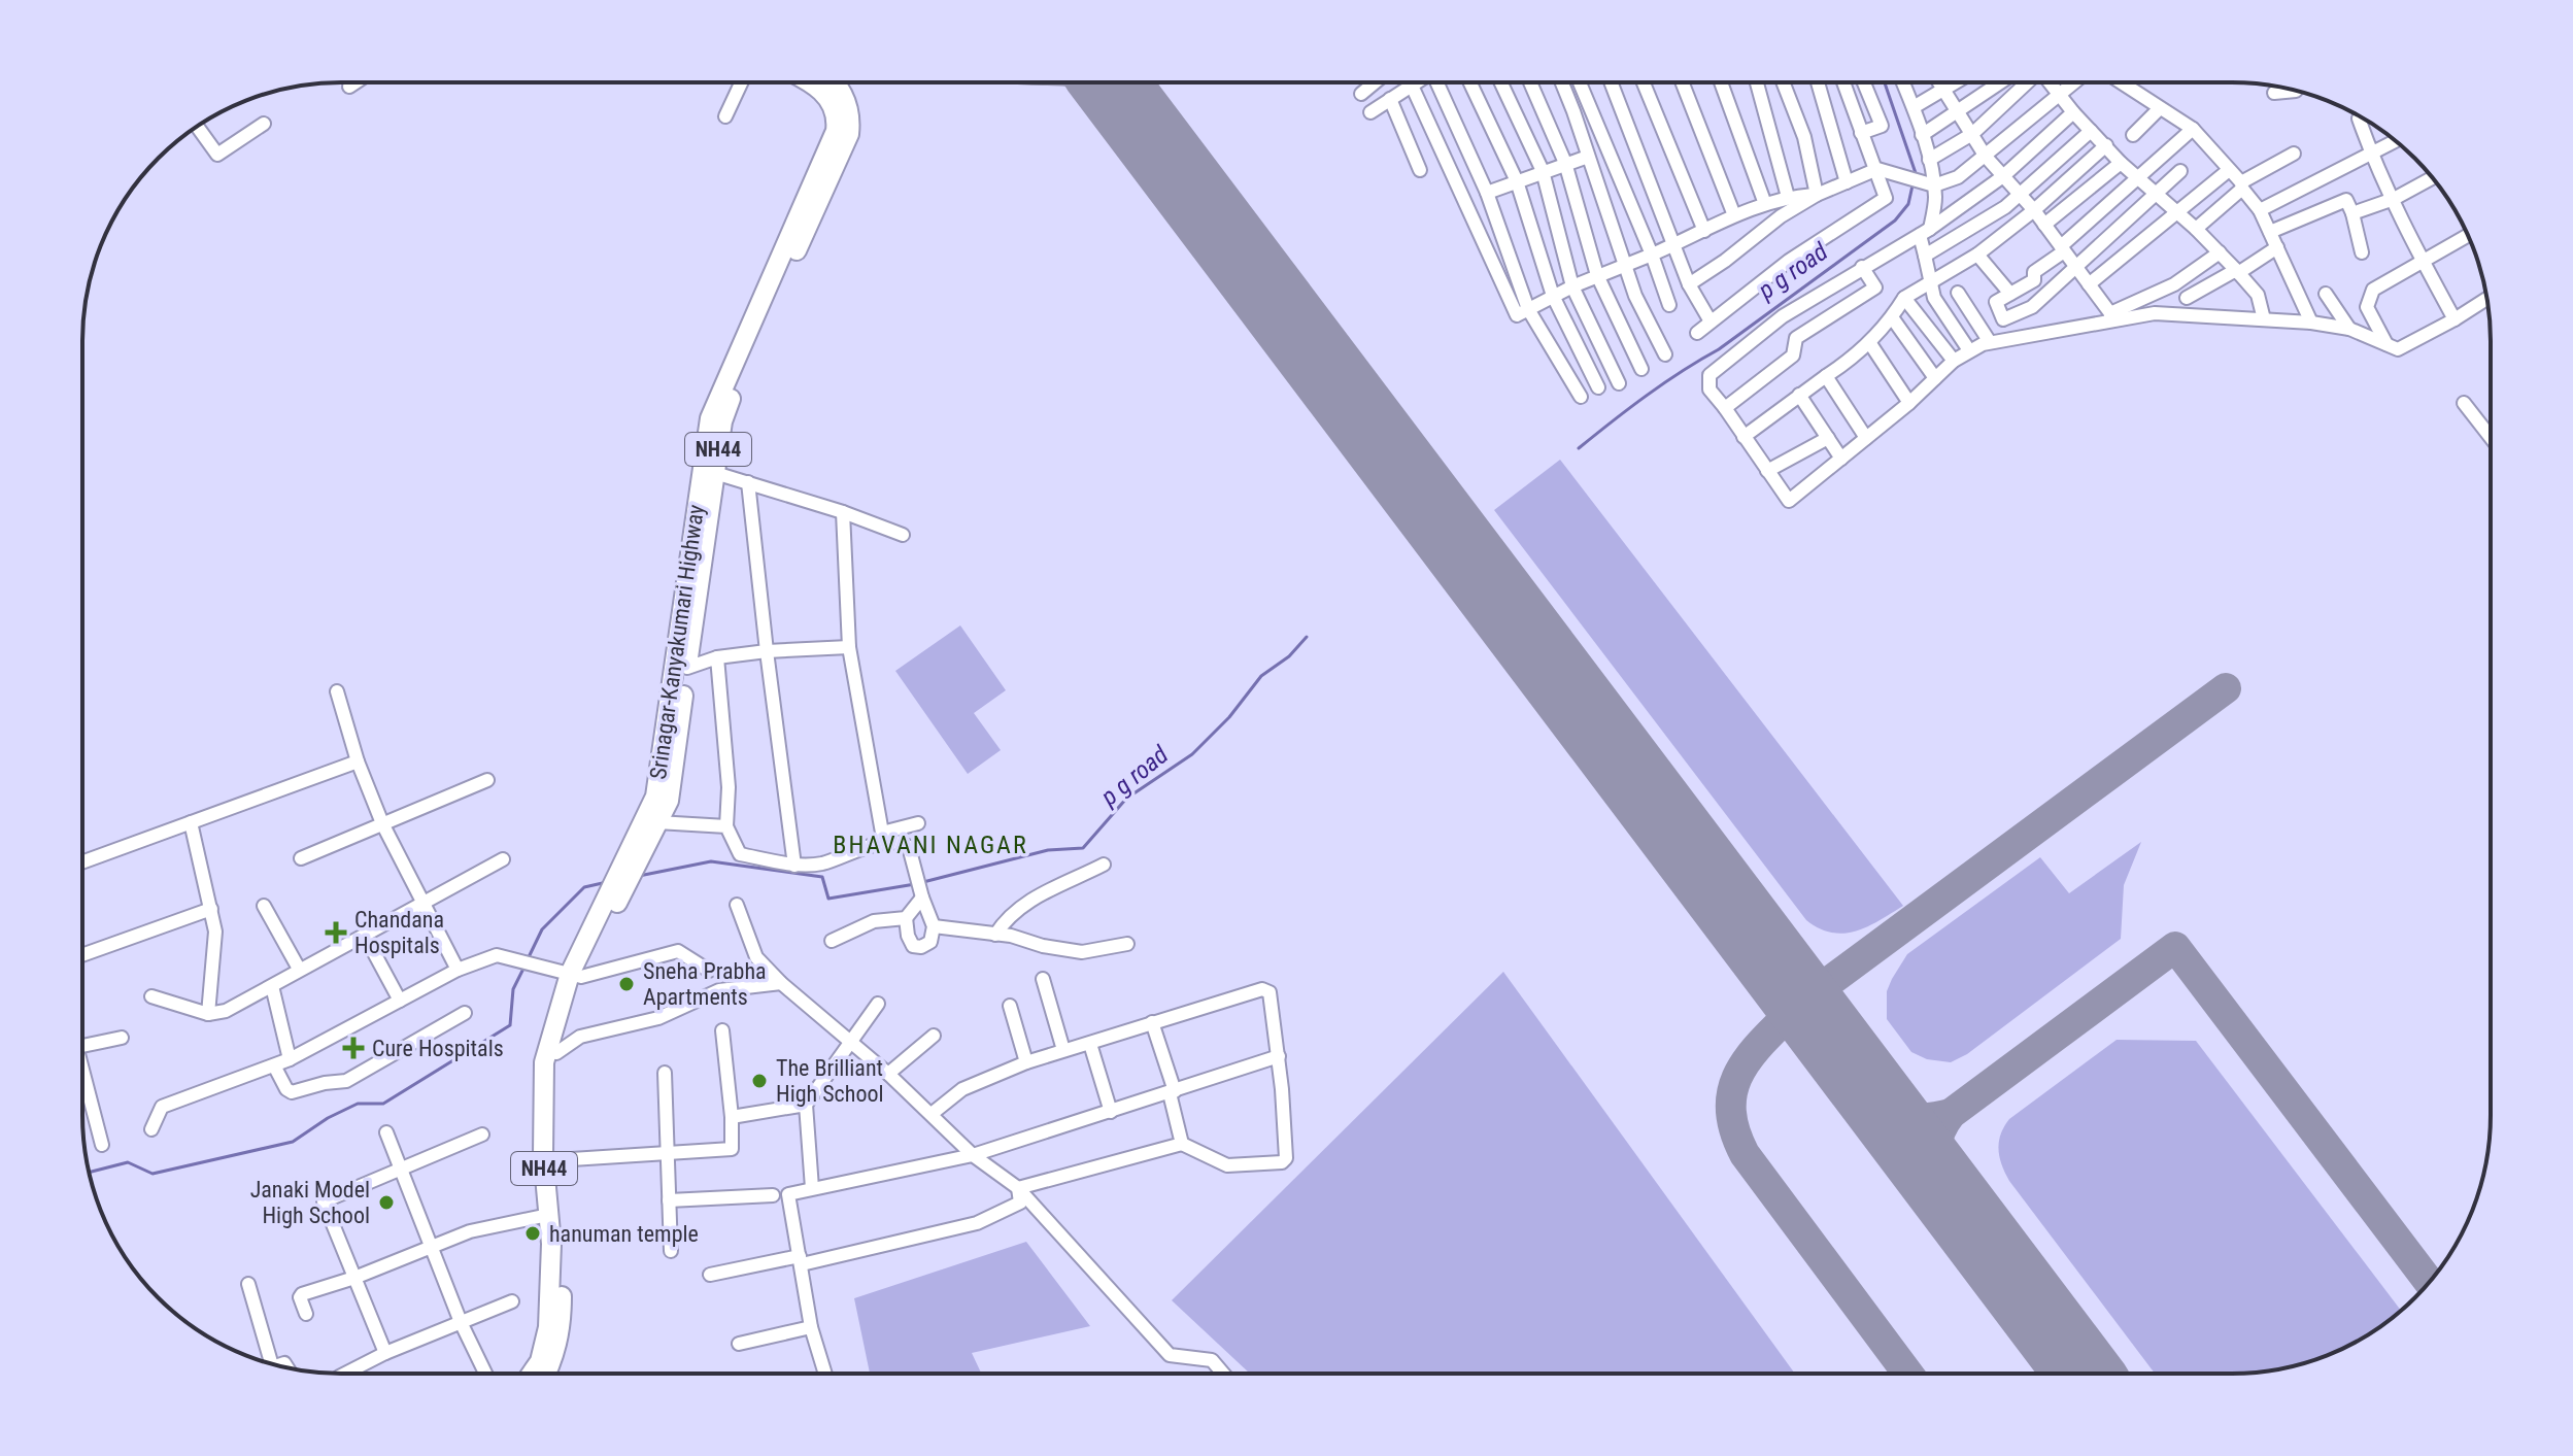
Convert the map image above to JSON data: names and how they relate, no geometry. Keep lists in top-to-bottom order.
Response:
{
  "streets": {
    "highway": ["NH44", "Srinagar-Kanyakumari Highway"]
  },
  "districts": ["BHAVANI NAGAR"],
  "water": ["p g road"],
  "places": {
    "health": ["Chandana Hospitals", "Cure Hospitals"],
    "other": [
      "Sneha Prabha Apartments",
      "The Brilliant High School",
      "Janaki Model High School",
      "hanuman temple"
    ]
  }
}
